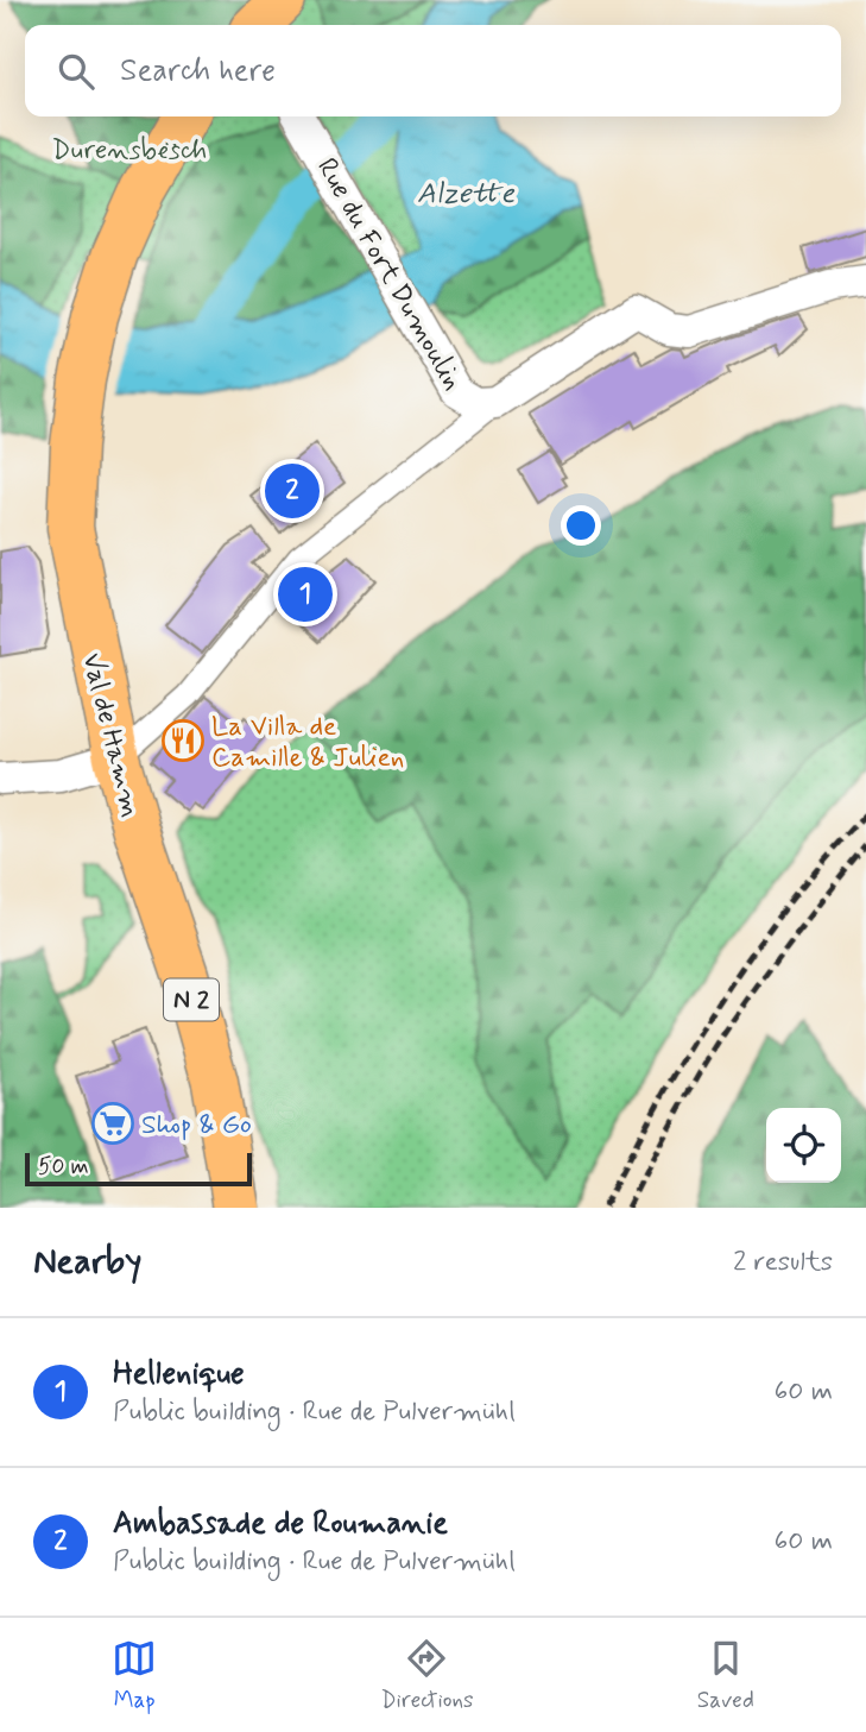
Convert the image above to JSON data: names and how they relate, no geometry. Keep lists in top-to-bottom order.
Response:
{
  "streets": {
    "main road": ["Val de Hamm", "N 2"],
    "street": ["Rue du Fort Dumoulin"]
  },
  "water": ["Alzette"],
  "parks": ["Durensbësch"],
  "places": {
    "restaurant": ["La Villa de Camille & Julien"],
    "supermarket": ["Shop & Go"]
  },
  "scale_bar": "50 m",
  "page": {
    "search": "Search here",
    "pins": ["2", "1"],
    "scale": "50 m",
    "heading": ["Nearby", "2 results"],
    "list": [
      {
        "mark": "1",
        "name": "Hellenique",
        "note": "Public building · Rue de Pulvermühl",
        "value": "60 m"
      },
      {
        "mark": "2",
        "name": "Ambassade de Roumanie",
        "note": "Public building · Rue de Pulvermühl",
        "value": "60 m"
      }
    ],
    "nav": ["Map", "Directions", "Saved"]
  }
}
